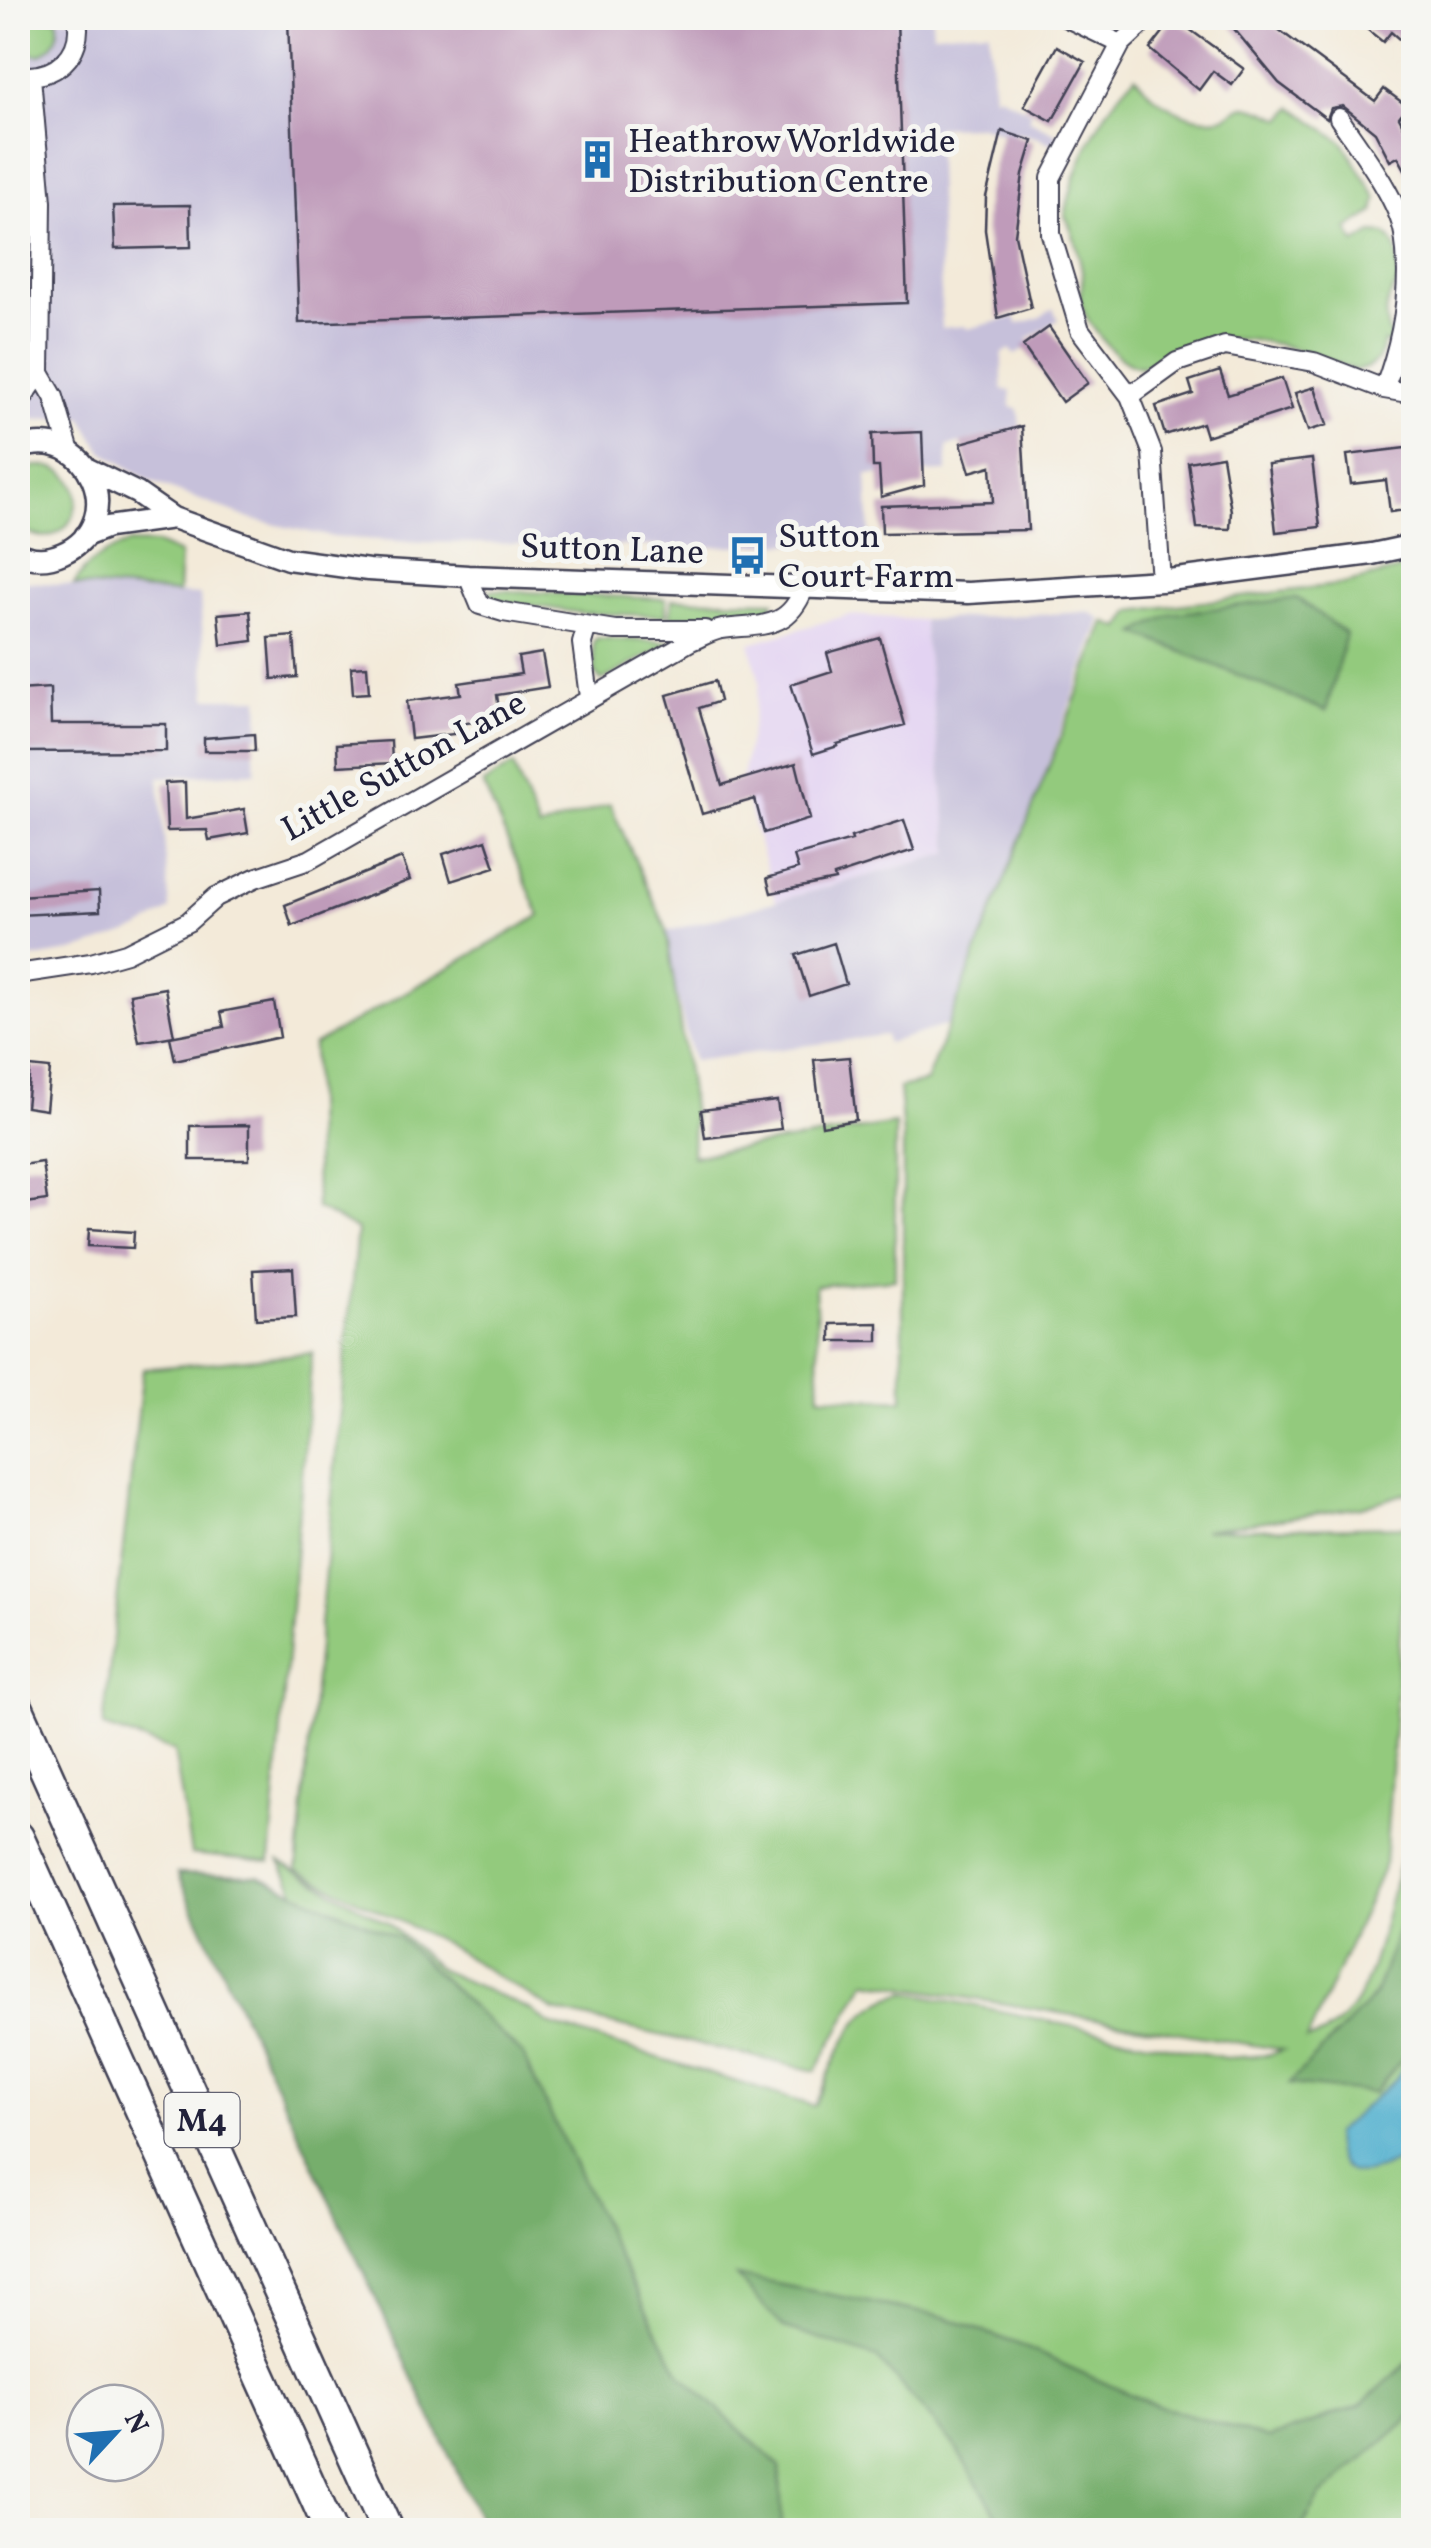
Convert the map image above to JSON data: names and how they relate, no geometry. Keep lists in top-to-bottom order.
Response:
{
  "streets": {
    "highway": ["M4"],
    "street": ["Sutton Lane", "Little Sutton Lane"]
  },
  "crossings": [
    ["Sutton Lane", "Little Sutton Lane"]
  ],
  "places": {
    "building": ["Heathrow Worldwide Distribution Centre"],
    "bus stop": ["Sutton Court Farm"]
  },
  "north": "top right"
}
